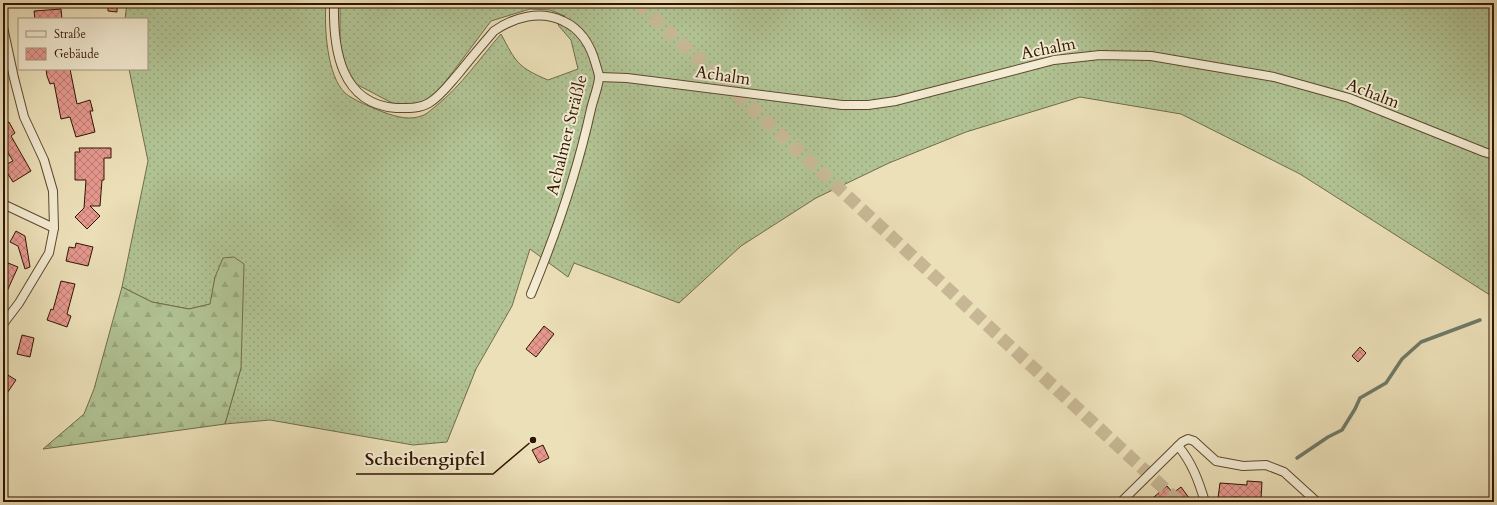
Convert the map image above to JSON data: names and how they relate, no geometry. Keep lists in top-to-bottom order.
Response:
{
  "streets": {
    "street": ["Achalm", "Achalmer Sträßle"]
  },
  "crossings": [
    ["Achalm", "Achalmer Sträßle"]
  ],
  "places": ["Scheibengipfel"],
  "legend": ["Straße", "Gebäude"]
}
